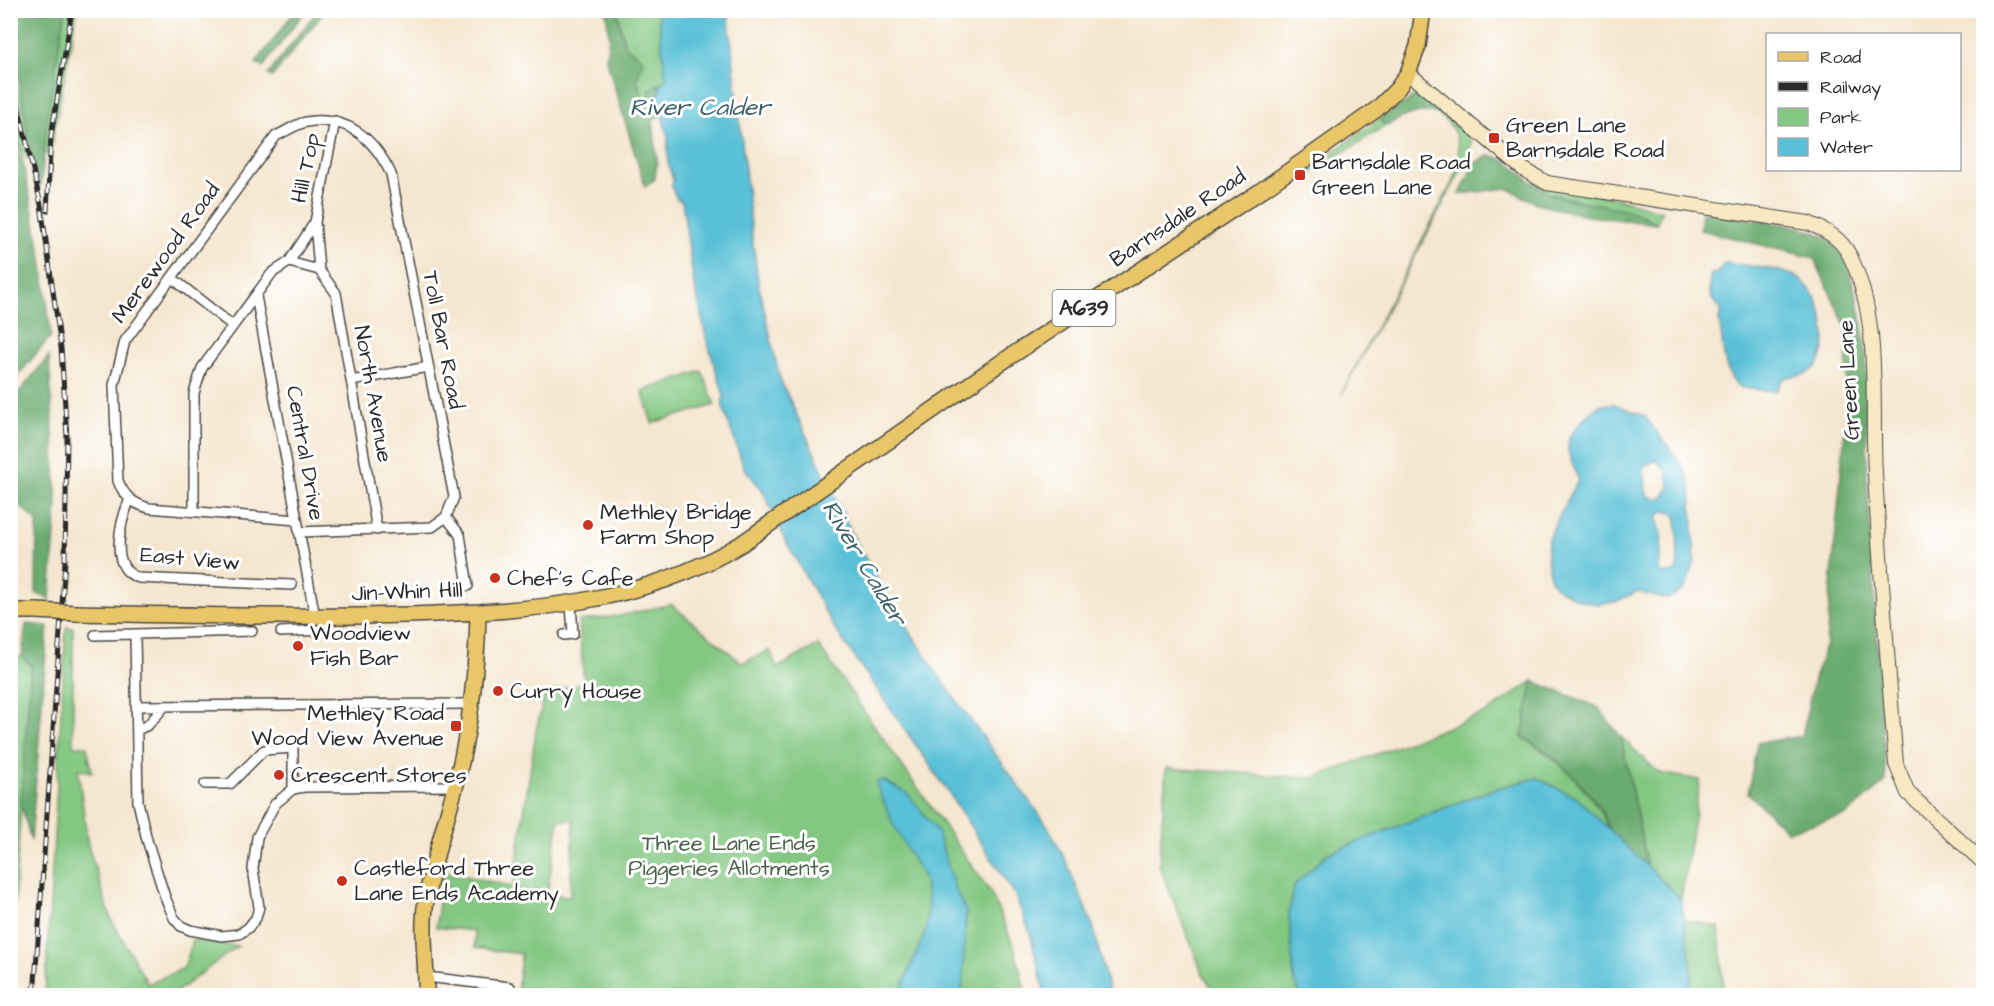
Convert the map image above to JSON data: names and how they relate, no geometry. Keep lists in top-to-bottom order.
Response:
{
  "streets": {
    "main road": ["Barnsdale Road", "A639", "Jin-Whin Hill"],
    "street": [
      "Hill Top",
      "Merewood Road",
      "Toll Bar Road",
      "Green Lane",
      "North Avenue",
      "Central Drive",
      "East View"
    ]
  },
  "crossings": [
    ["Hill Top", "Merewood Road"],
    ["Hill Top", "Toll Bar Road"],
    ["Hill Top", "North Avenue"],
    ["Hill Top", "Central Drive"],
    ["Barnsdale Road", "Green Lane"],
    ["Barnsdale Road", "Jin-Whin Hill"],
    ["Merewood Road", "Toll Bar Road"],
    ["Merewood Road", "East View"],
    ["Central Drive", "Jin-Whin Hill"]
  ],
  "water": ["River Calder"],
  "parks": ["Three Lane Ends Piggeries Allotments"],
  "places": {
    "transit": ["Green Lane Barnsdale Road", "Barnsdale Road Green Lane", "Methley Road Wood View Avenue"],
    "other": [
      "Methley Bridge Farm Shop",
      "Chef's Cafe",
      "Woodview Fish Bar",
      "Curry House",
      "Crescent Stores",
      "Castleford Three Lane Ends Academy"
    ]
  },
  "legend": [
    "Road",
    "Railway",
    "Park",
    "Water"
  ]
}
